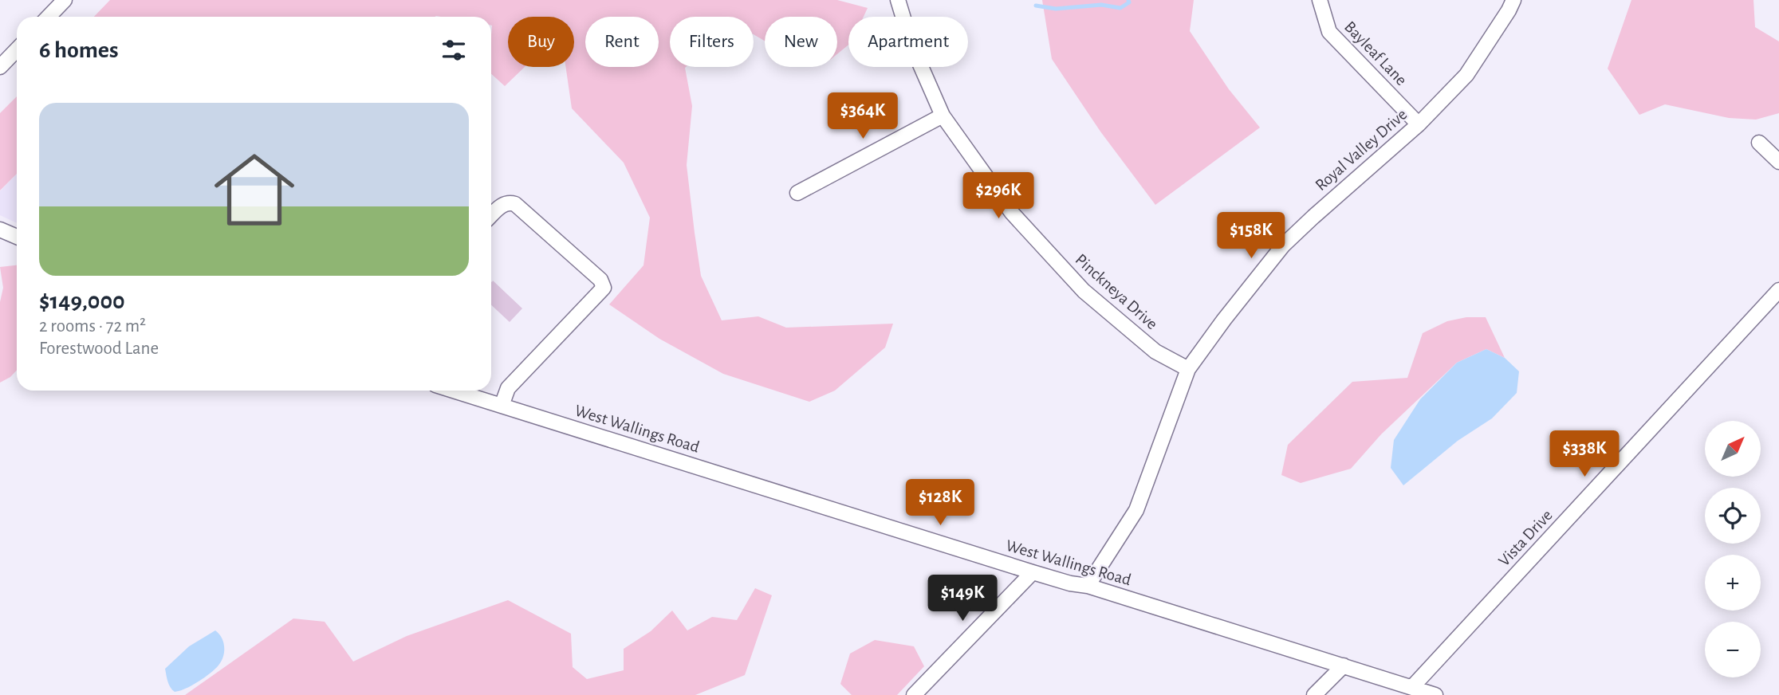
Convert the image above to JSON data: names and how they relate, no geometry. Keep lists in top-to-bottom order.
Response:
{
  "streets": {
    "street": [
      "Bayleaf Lane",
      "Royal Valley Drive",
      "Pinckneya Drive",
      "West Wallings Road",
      "Vista Drive"
    ]
  },
  "crossings": [
    ["Bayleaf Lane", "Royal Valley Drive"],
    ["Royal Valley Drive", "Pinckneya Drive"],
    ["Royal Valley Drive", "West Wallings Road"],
    ["West Wallings Road", "Vista Drive"]
  ],
  "north": "top right",
  "page": {
    "chip": [
      "Buy",
      "Rent",
      "Filters",
      "New",
      "Apartment"
    ],
    "heading": "6 homes",
    "list": [
      {
        "name": "$149,000",
        "note": "2 rooms · 72 m² · Forestwood Lane"
      }
    ],
    "price": [
      "$364K",
      "$296K",
      "$158K",
      "$338K",
      "$128K",
      "$149K"
    ],
    "map_buttons": ["+", "−"]
  }
}
